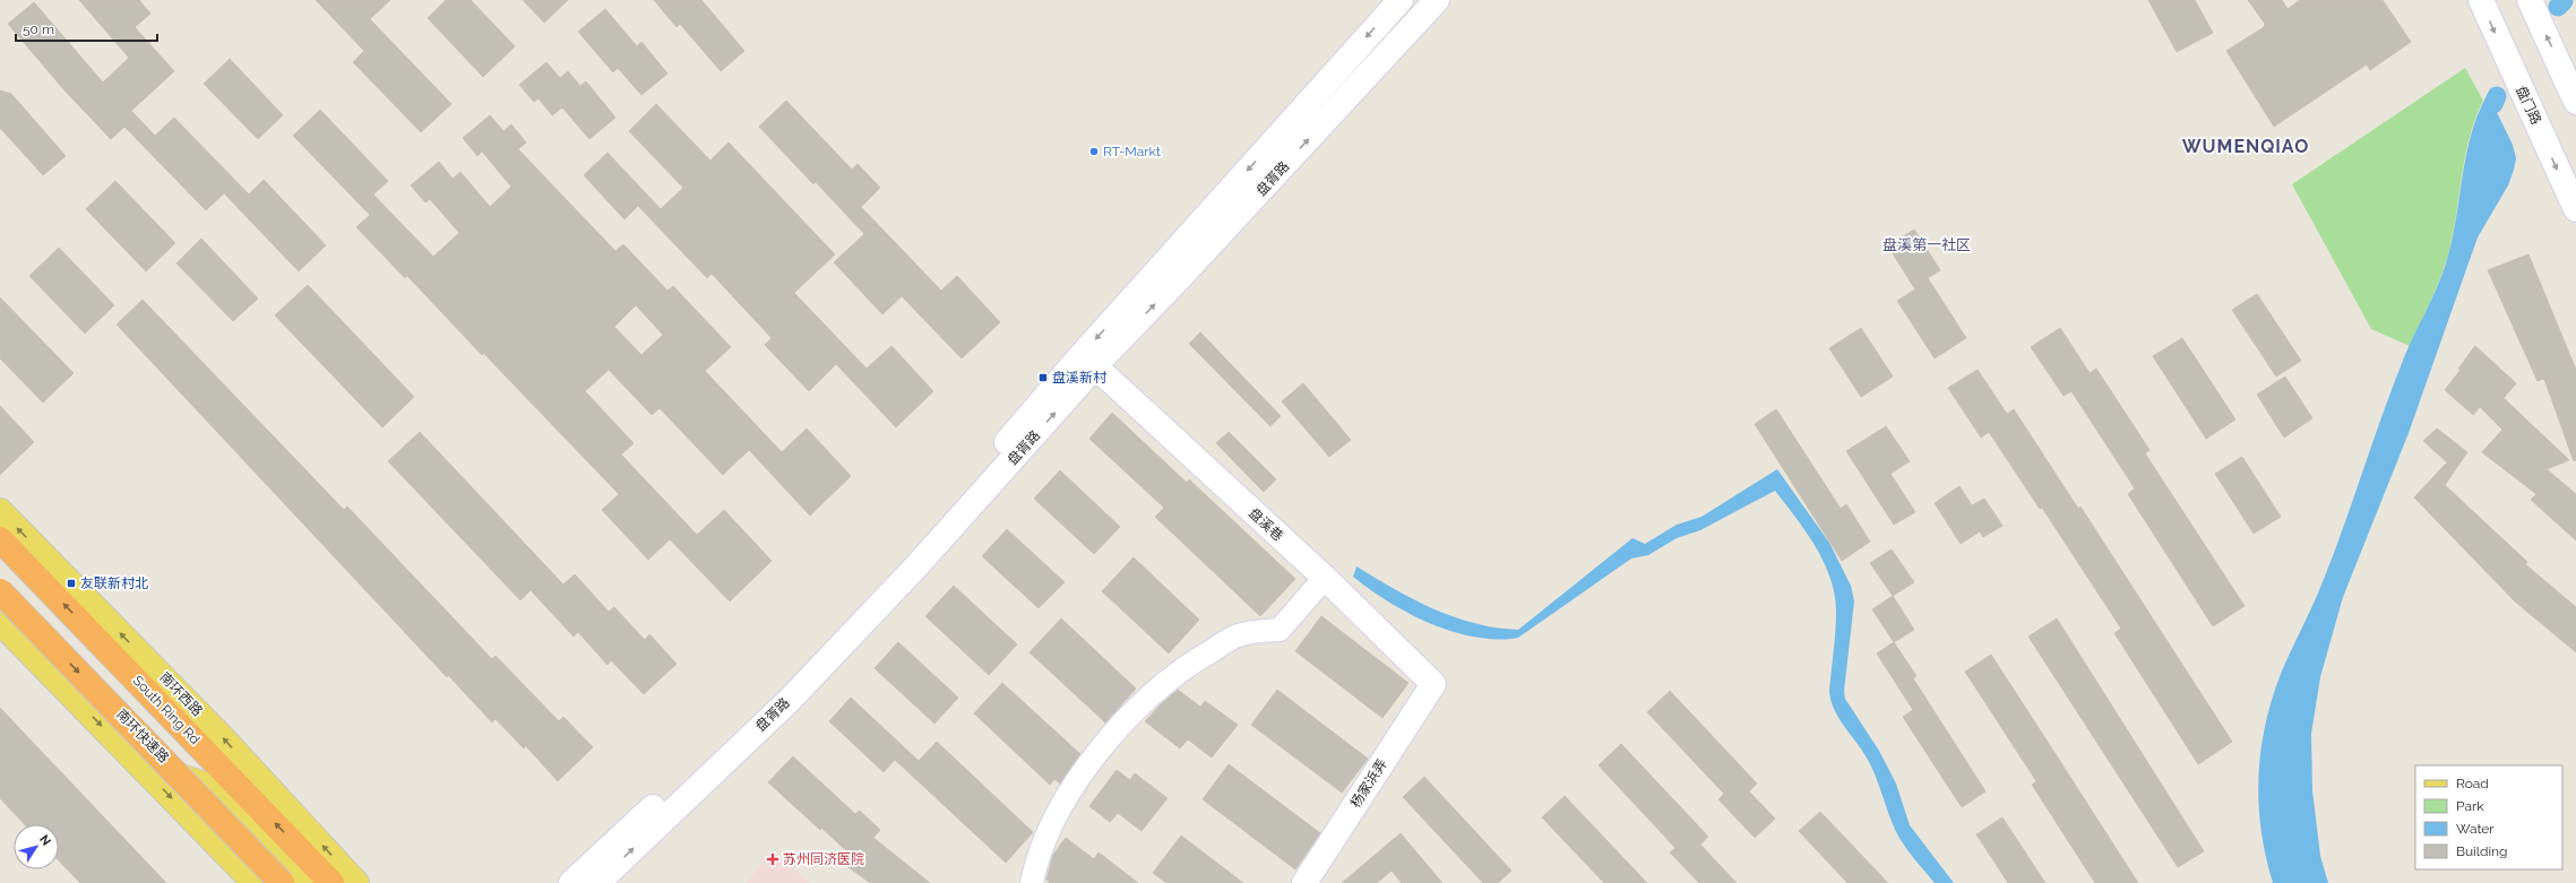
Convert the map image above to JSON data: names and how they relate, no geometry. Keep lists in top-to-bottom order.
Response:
{
  "streets": {
    "highway": ["South Ring Rd", "南环快速路"],
    "main road": [
      "盘门路",
      "盘胥路",
      "盘溪巷",
      "南环西路",
      "杨家浜弄"
    ]
  },
  "crossings": [
    ["盘胥路", "盘溪巷"],
    ["盘溪巷", "杨家浜弄"]
  ],
  "one_way": ["South Ring Rd", "南环快速路"],
  "districts": ["WUMENQIAO", "盘溪第一社区"],
  "places": {
    "other": ["RT-Markt"],
    "transit": ["盘溪新村", "友联新村北"],
    "health": ["苏州同济医院"]
  },
  "legend": [
    "Road",
    "Park",
    "Water",
    "Building"
  ],
  "scale_bar": "50 m",
  "north": "top right"
}
